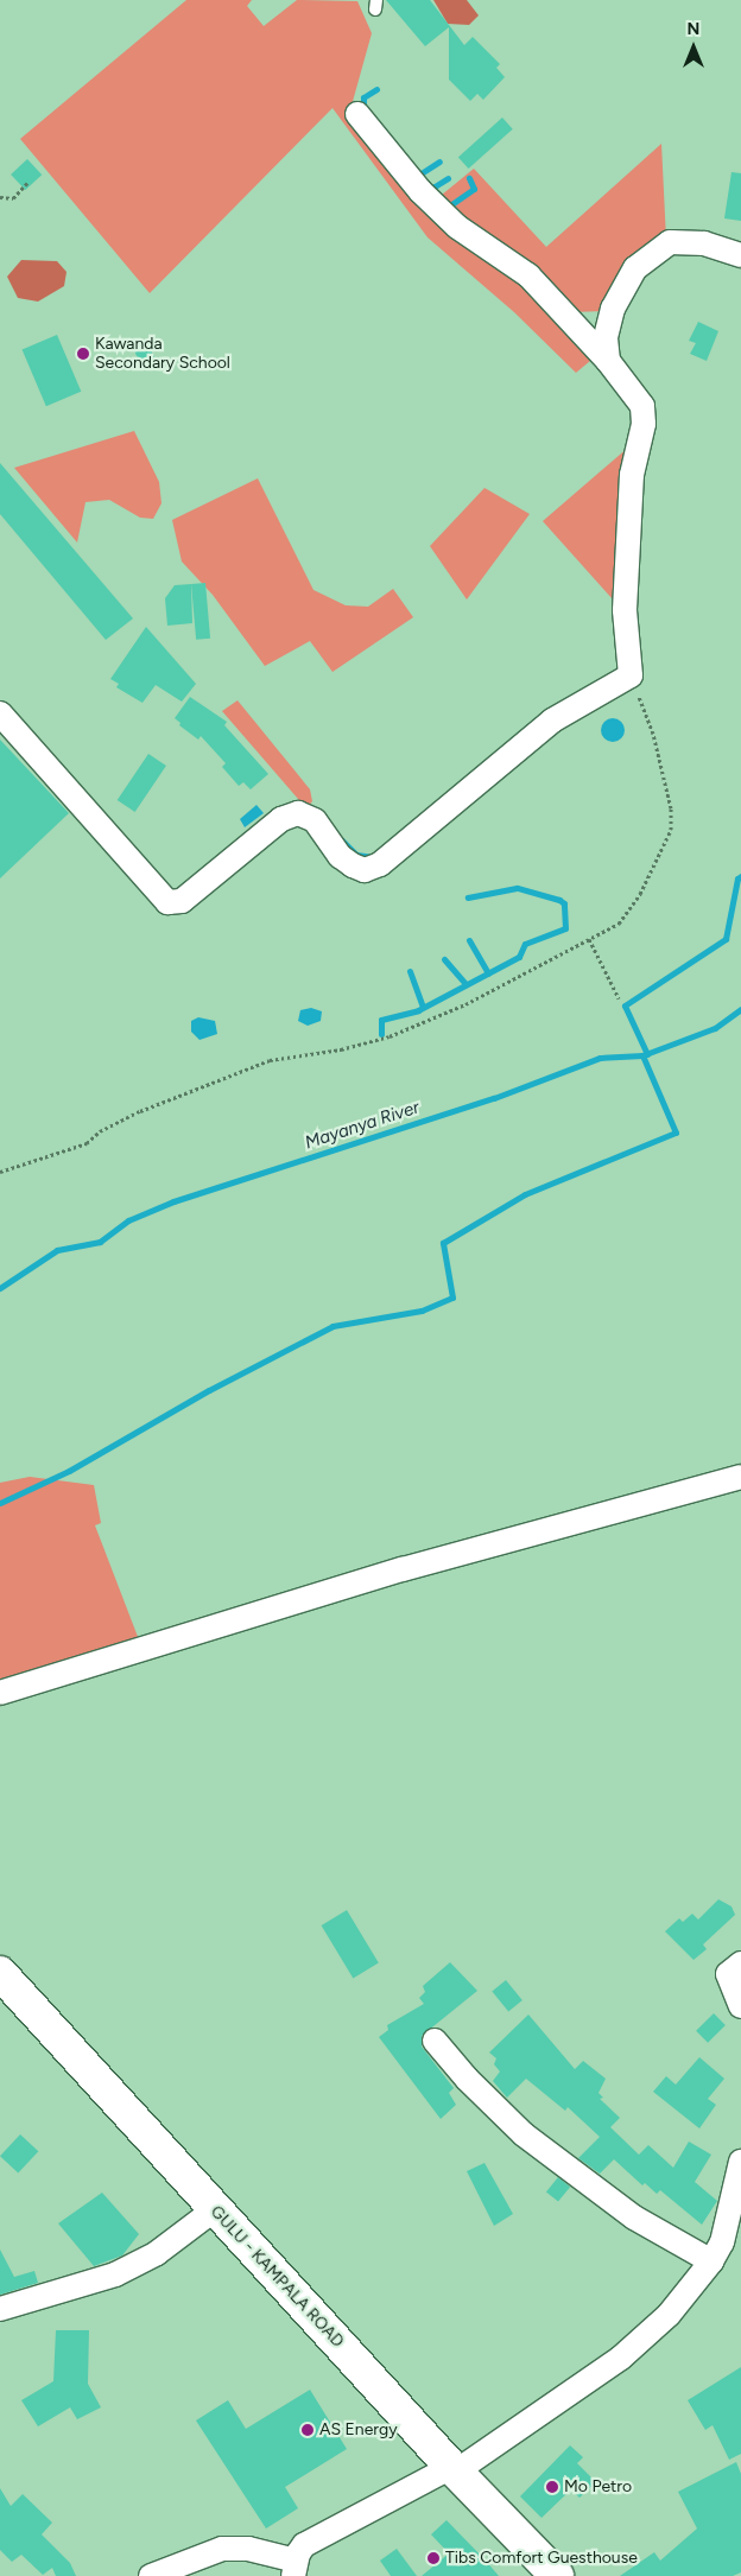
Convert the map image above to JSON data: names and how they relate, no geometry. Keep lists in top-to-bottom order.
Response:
{
  "streets": {
    "main road": ["GULU - KAMPALA ROAD"]
  },
  "water": ["Mayanya River"],
  "places": [
    "Kawanda Secondary School",
    "AS Energy",
    "Mo Petro",
    "Tibs Comfort Guesthouse"
  ],
  "north": "top"
}
